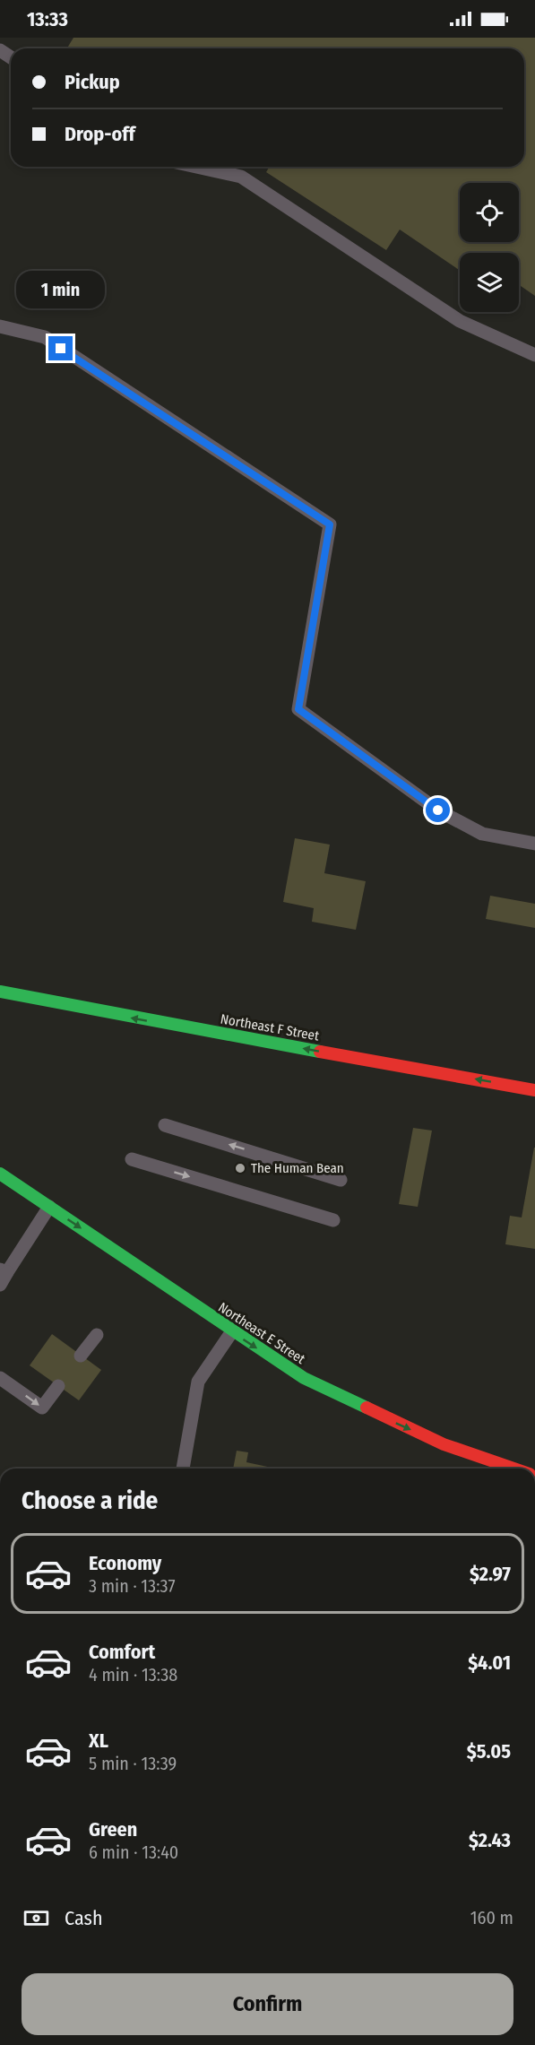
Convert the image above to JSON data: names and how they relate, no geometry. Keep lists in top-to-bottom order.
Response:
{
  "streets": {
    "main road": ["Northeast F Street", "Northeast E Street"]
  },
  "one_way": ["Northeast F Street", "Northeast E Street"],
  "places": ["The Human Bean"],
  "page": {
    "status": "13:33",
    "banner": ["Pickup", "Drop-off"],
    "bubble": "1 min",
    "heading": "Choose a ride",
    "list": [
      {
        "name": "Economy",
        "note": "3 min · 13:37",
        "value": "$2.97"
      },
      {
        "name": "Comfort",
        "note": "4 min · 13:38",
        "value": "$4.01"
      },
      {
        "name": "XL",
        "note": "5 min · 13:39",
        "value": "$5.05"
      },
      {
        "name": "Green",
        "note": "6 min · 13:40",
        "value": "$2.43"
      }
    ],
    "pay": ["Cash", "160 m"],
    "buttons": "Confirm"
  }
}
